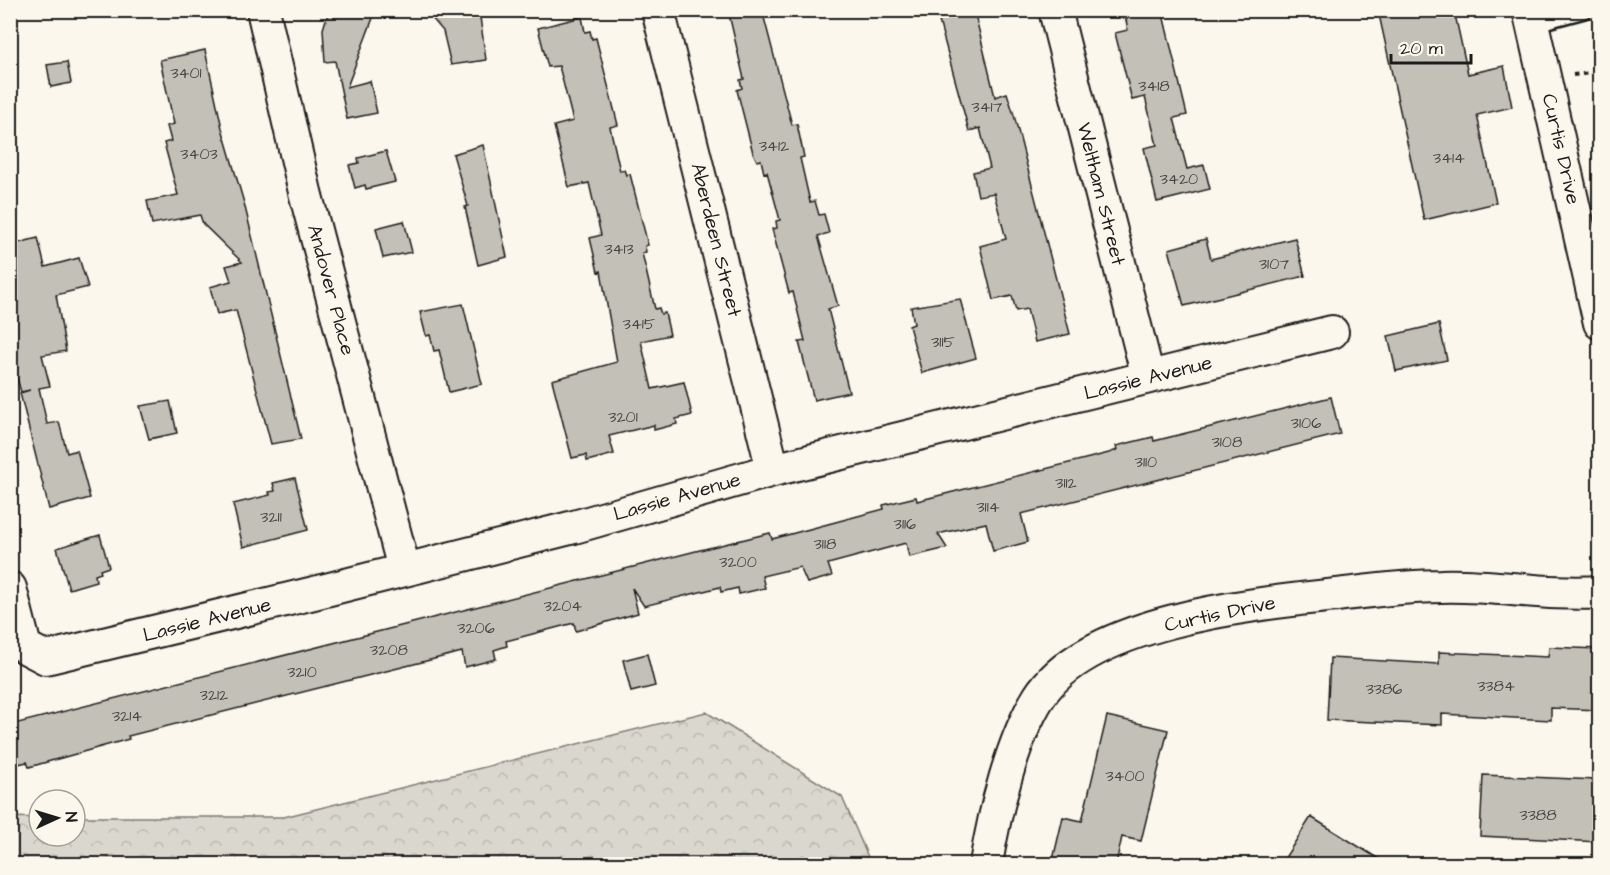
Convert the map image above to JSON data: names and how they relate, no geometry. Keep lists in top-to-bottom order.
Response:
{
  "streets": {
    "street": [
      "Curtis Drive",
      "Weltham Street",
      "Aberdeen Street",
      "Andover Place",
      "Lassie Avenue"
    ]
  },
  "crossings": [
    ["Weltham Street", "Lassie Avenue"],
    ["Aberdeen Street", "Lassie Avenue"],
    ["Andover Place", "Lassie Avenue"]
  ],
  "house_numbers": [
    "3401",
    "3418",
    "3417",
    "3412",
    "3403",
    "3414",
    "3420",
    "3413",
    "3107",
    "3415",
    "3115",
    "3201",
    "3106",
    "3108",
    "3110",
    "3112",
    "3114",
    "3211",
    "3116",
    "3118",
    "3200",
    "3204",
    "3206",
    "3208",
    "3210",
    "3384",
    "3386",
    "3212",
    "3214",
    "3400",
    "3388"
  ],
  "scale_bar": "20 m",
  "north": "right"
}
